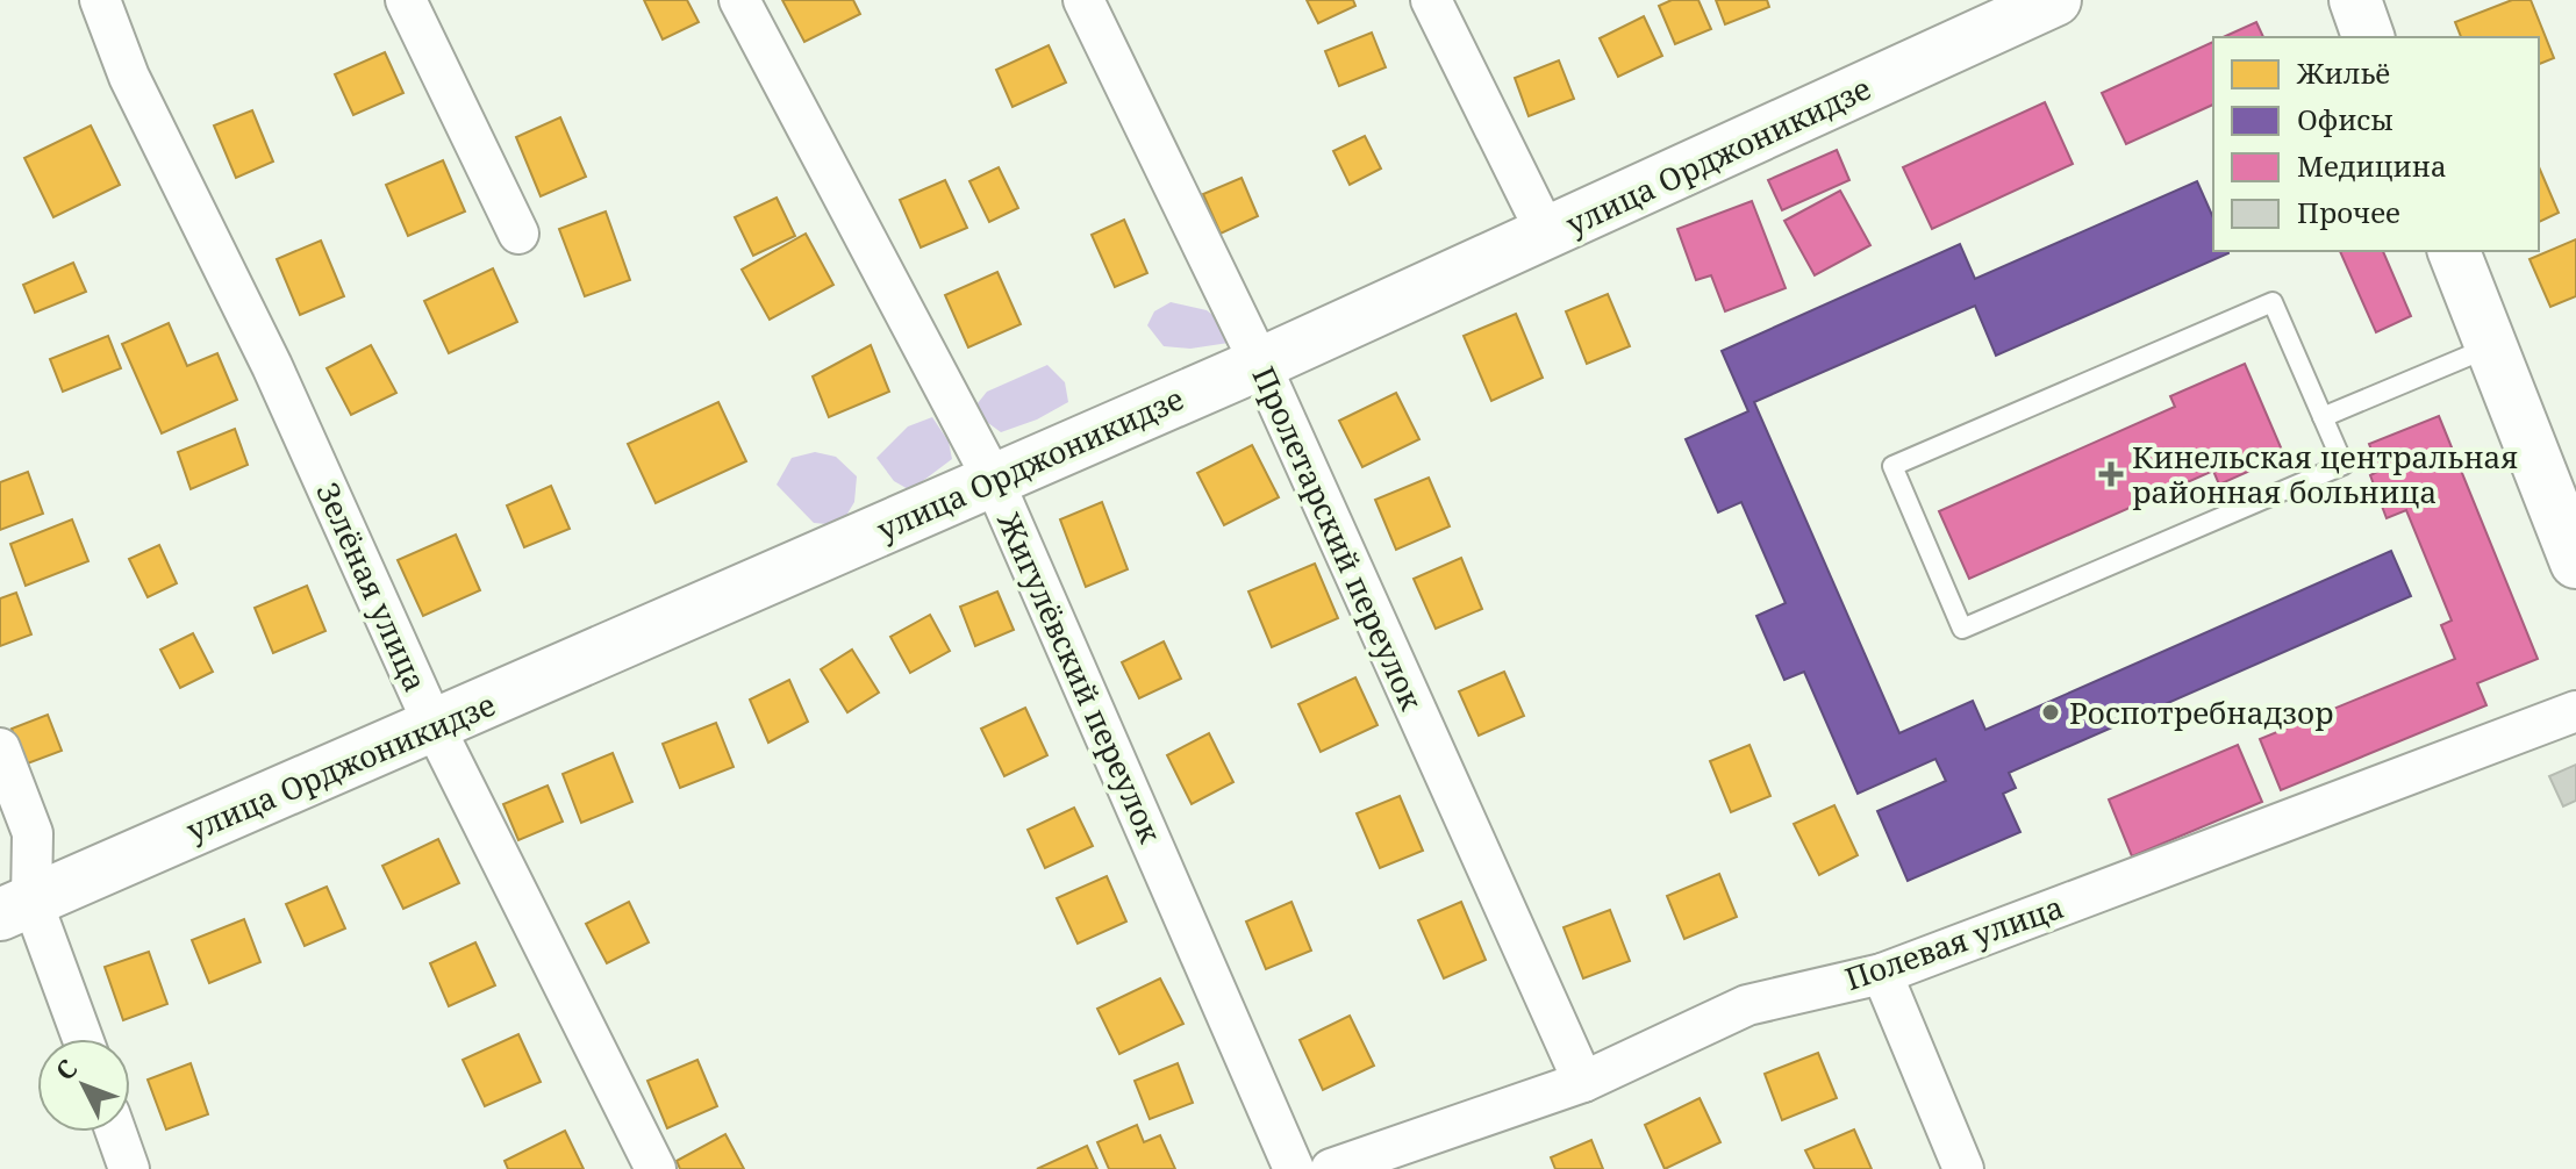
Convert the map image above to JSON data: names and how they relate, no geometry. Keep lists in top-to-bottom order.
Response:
{
  "streets": {
    "street": [
      "улица Орджоникидзе",
      "Пролетарский переулок",
      "Зелёная улица",
      "Жигулёвский переулок",
      "Полевая улица"
    ]
  },
  "crossings": [
    ["улица Орджоникидзе", "Пролетарский переулок"],
    ["улица Орджоникидзе", "Зелёная улица"],
    ["улица Орджоникидзе", "Жигулёвский переулок"],
    ["Пролетарский переулок", "Полевая улица"]
  ],
  "places": {
    "health": ["Кинельская центральная районная больница"],
    "other": ["Роспотребнадзор"]
  },
  "legend": [
    "Жильё",
    "Офисы",
    "Медицина",
    "Прочее"
  ],
  "north": "top left"
}
